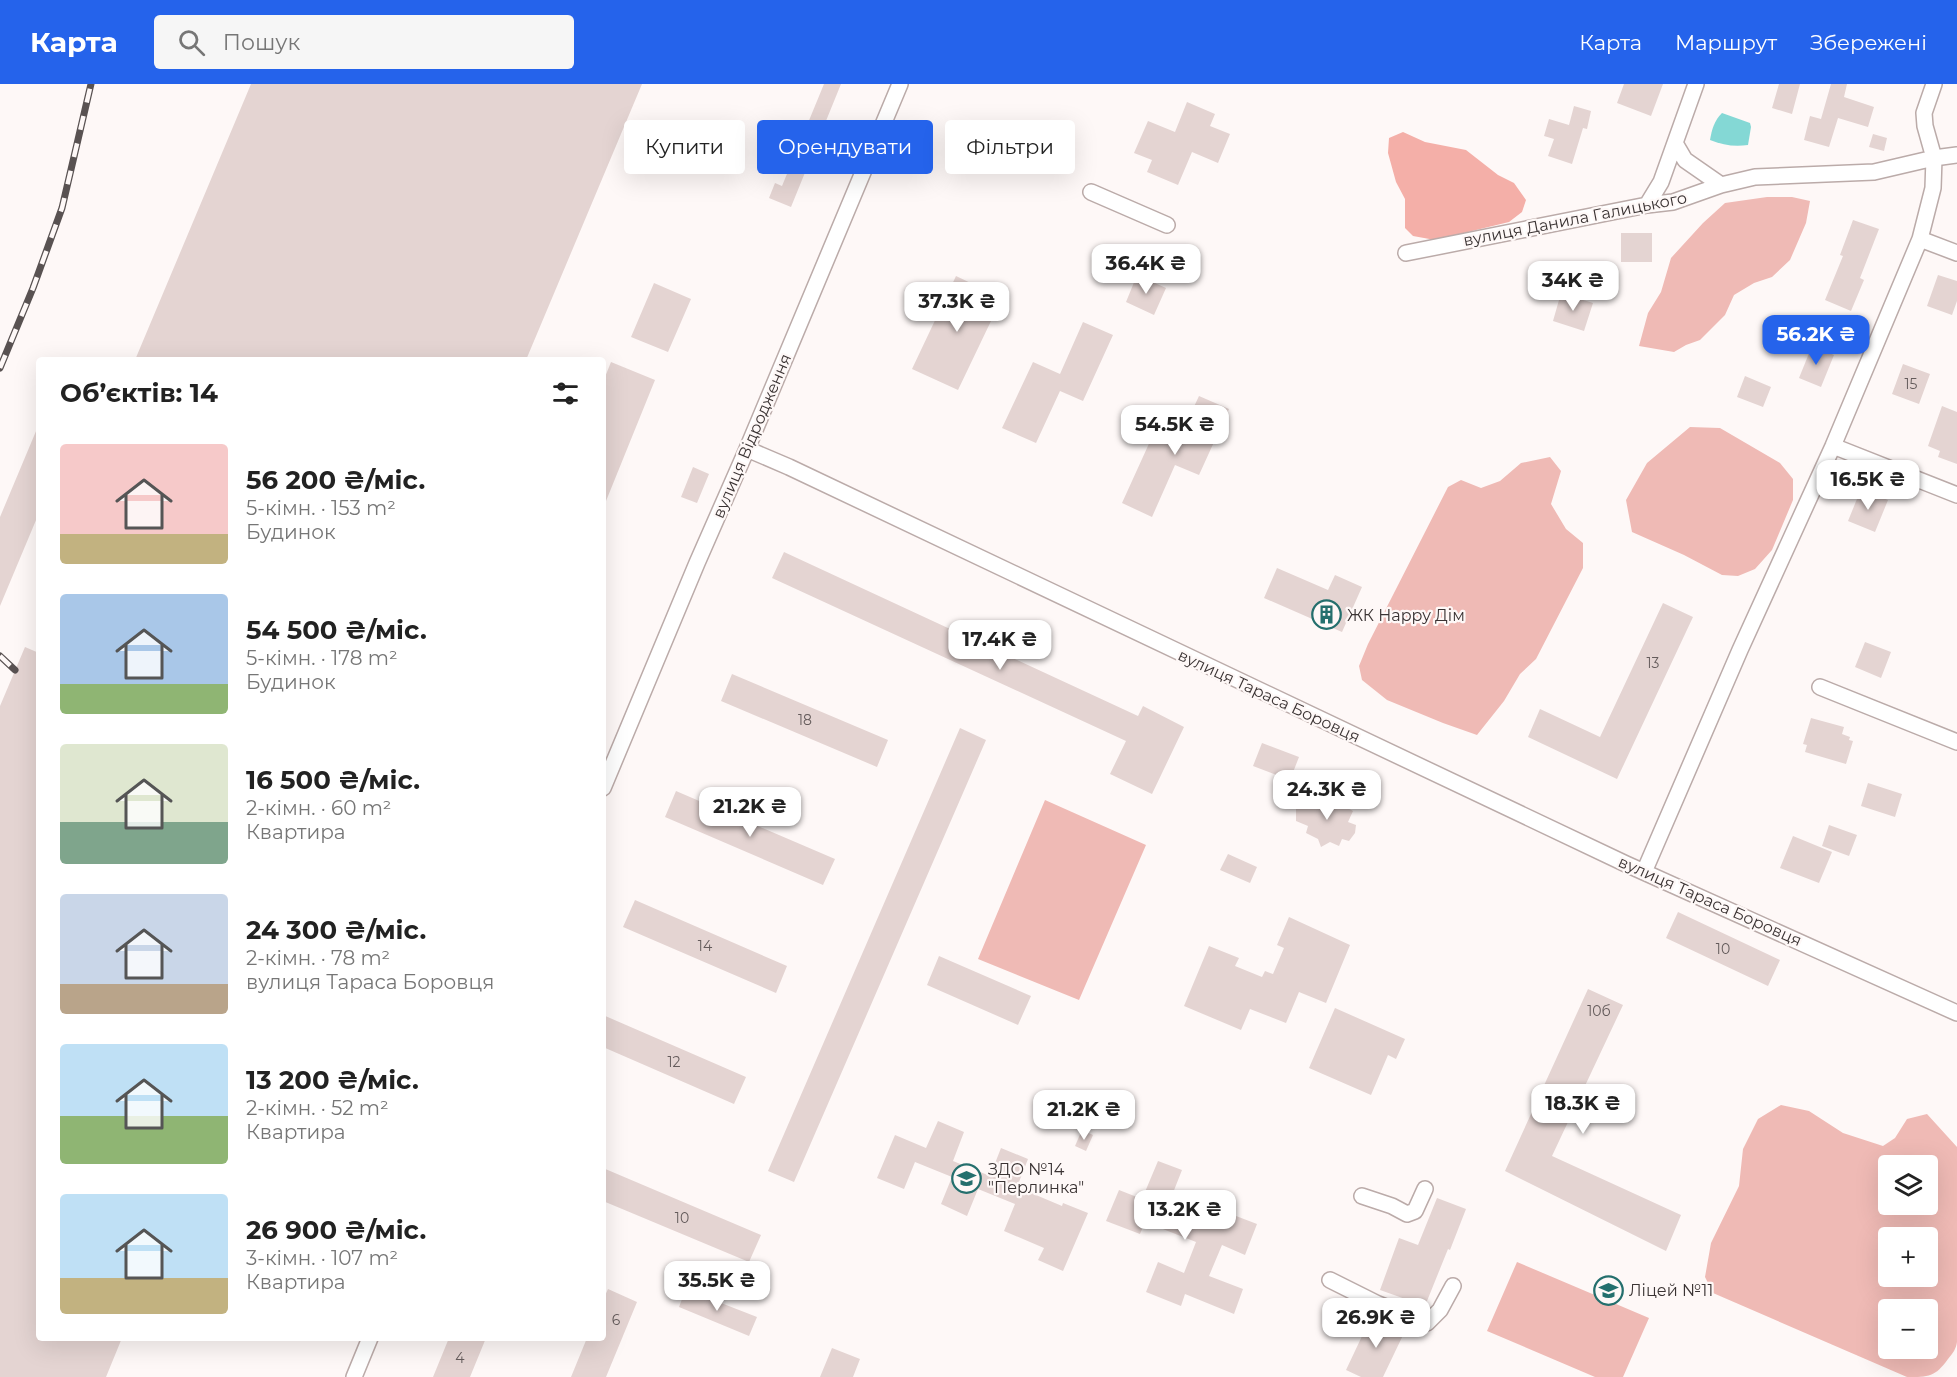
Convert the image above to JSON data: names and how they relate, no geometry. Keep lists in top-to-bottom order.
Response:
{
  "streets": {
    "street": ["вулиця Данила Галицького", "вулиця Відродження", "вулиця Тараса Боровця"]
  },
  "crossings": [
    ["вулиця Відродження", "вулиця Тараса Боровця"]
  ],
  "places": {
    "building": ["ЖК Happy Дім"],
    "school or university": ["ЗДО №14 \"Перлинка\"", "Ліцей №11"]
  },
  "house_numbers": [
    "15",
    "13",
    "18",
    "14",
    "10",
    "10б",
    "12",
    "10",
    "6",
    "4"
  ],
  "page": {
    "header": "Карта",
    "search": "Пошук",
    "nav": ["Карта", "Маршрут", "Збережені"],
    "chip": ["Купити", "Орендувати", "Фільтри"],
    "price": [
      "36.4K ₴",
      "34K ₴",
      "37.3K ₴",
      "56.2K ₴",
      "54.5K ₴",
      "16.5K ₴",
      "17.4K ₴",
      "24.3K ₴",
      "21.2K ₴",
      "18.3K ₴",
      "21.2K ₴",
      "13.2K ₴",
      "35.5K ₴",
      "26.9K ₴"
    ],
    "heading": "Об’єктів: 14",
    "list": [
      {
        "name": "56 200 ₴/міс.",
        "note": "5-кімн. · 153 m² · Будинок"
      },
      {
        "name": "54 500 ₴/міс.",
        "note": "5-кімн. · 178 m² · Будинок"
      },
      {
        "name": "16 500 ₴/міс.",
        "note": "2-кімн. · 60 m² · Квартира"
      },
      {
        "name": "24 300 ₴/міс.",
        "note": "2-кімн. · 78 m² · вулиця Тараса Боровця"
      },
      {
        "name": "13 200 ₴/міс.",
        "note": "2-кімн. · 52 m² · Квартира"
      },
      {
        "name": "26 900 ₴/міс.",
        "note": "3-кімн. · 107 m² · Квартира"
      }
    ],
    "map_buttons": ["+", "−"]
  }
}
